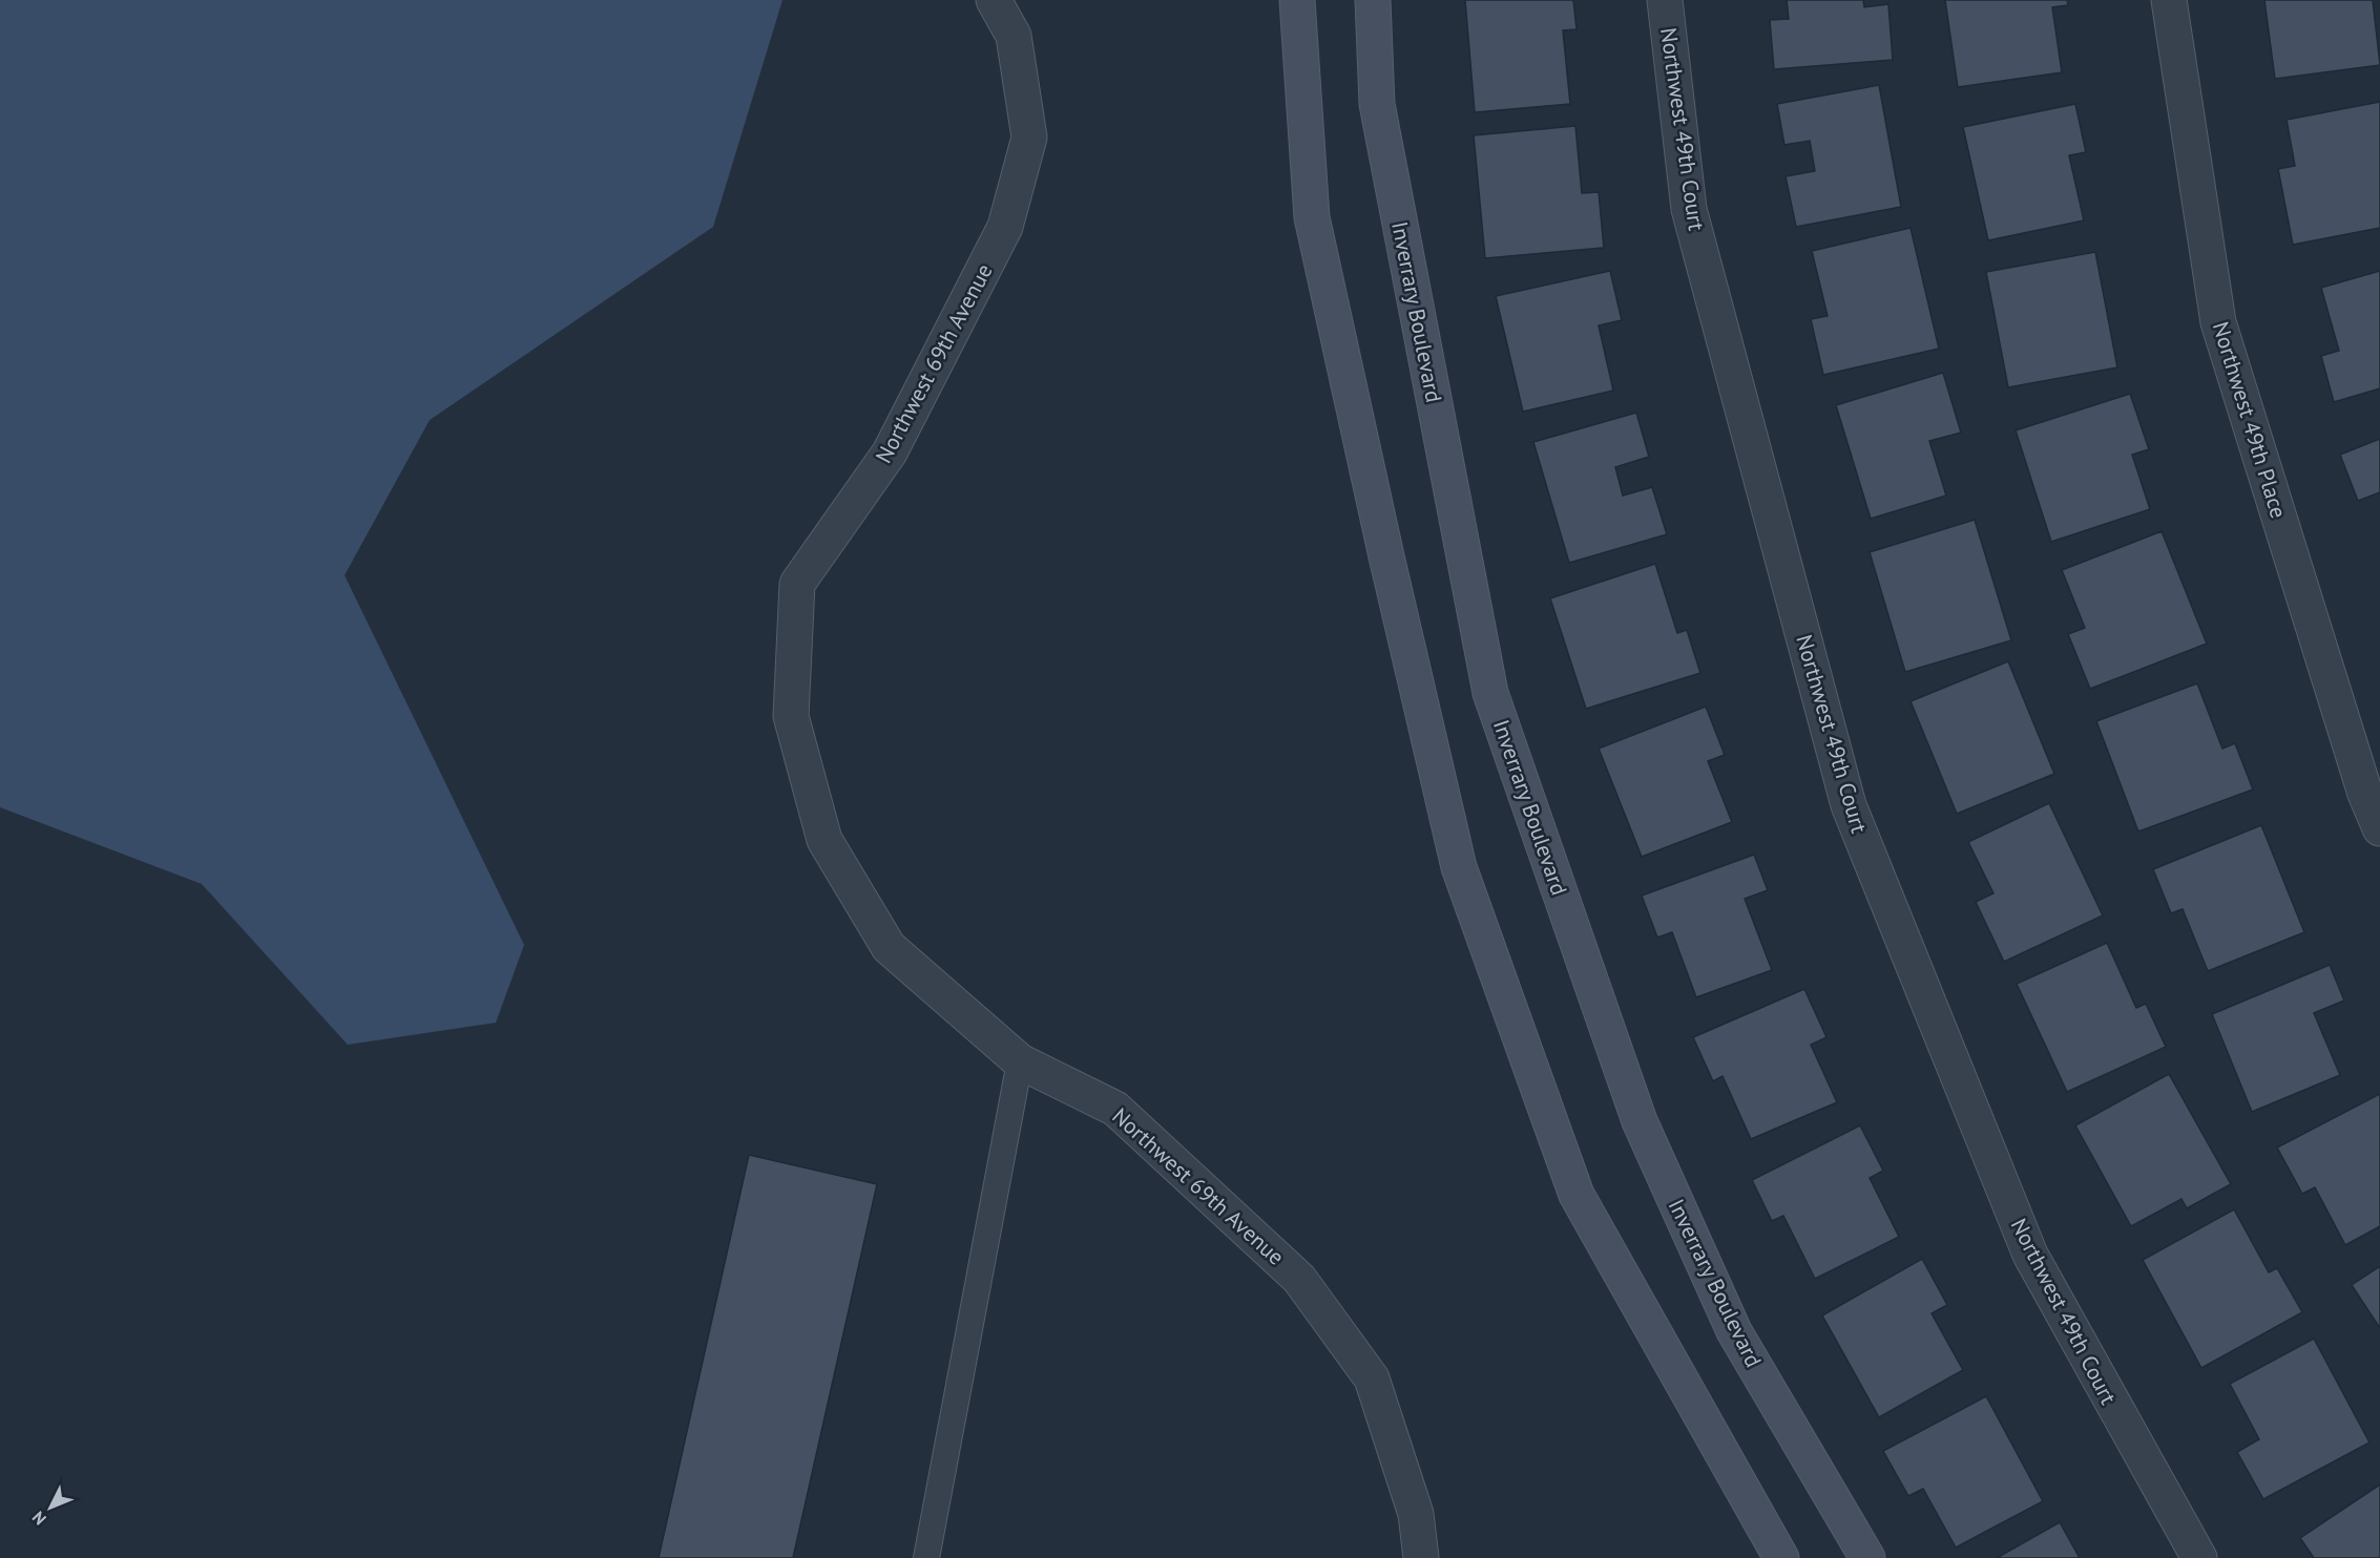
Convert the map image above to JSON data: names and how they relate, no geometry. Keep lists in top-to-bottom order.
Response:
{
  "streets": {
    "street": [
      "Northwest 49th Court",
      "Inverrary Boulevard",
      "Northwest 69th Avenue",
      "Northwest 49th Place"
    ]
  },
  "north": "bottom left"
}
